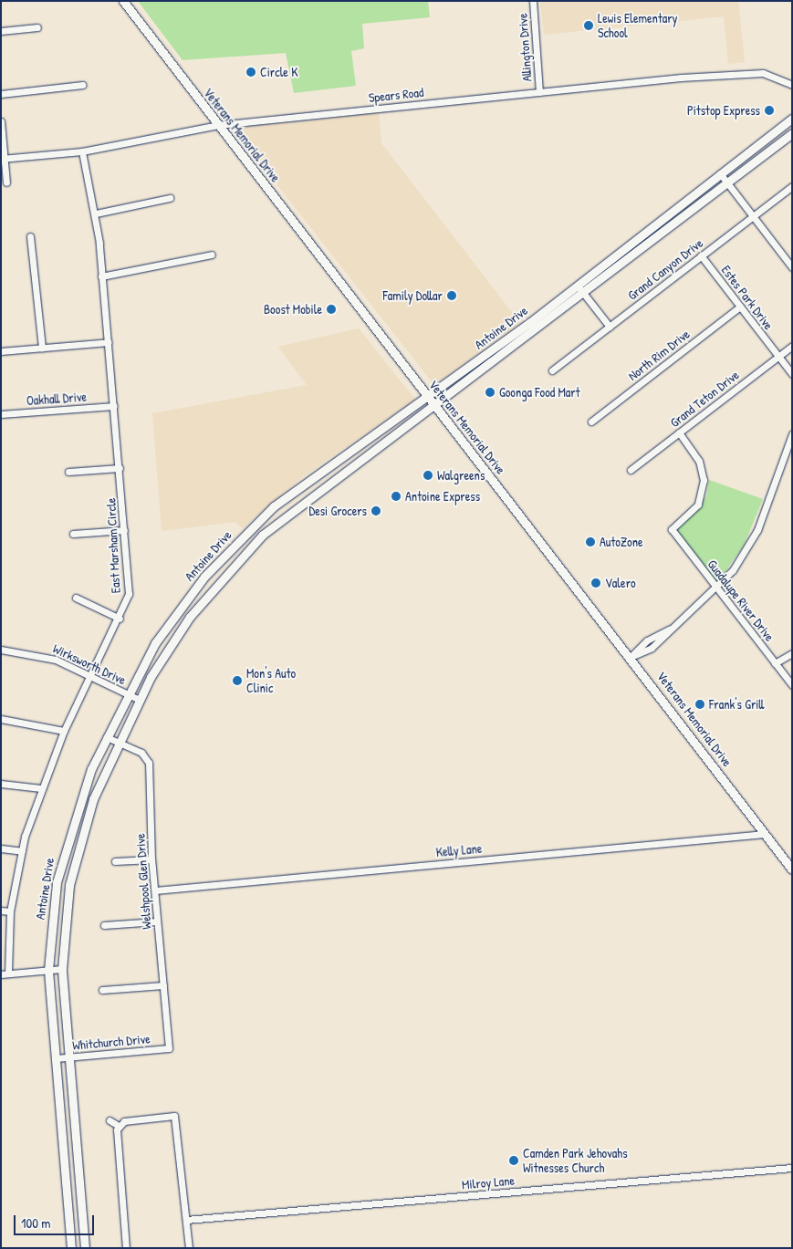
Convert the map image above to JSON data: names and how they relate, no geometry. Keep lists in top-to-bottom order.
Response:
{
  "streets": {
    "main road": ["Veterans Memorial Drive", "Antoine Drive"],
    "street": [
      "Allington Drive",
      "Spears Road",
      "Grand Canyon Drive",
      "Estes Park Drive",
      "North Rim Drive",
      "Oakhall Drive",
      "Grand Teton Drive",
      "East Marsham Circle",
      "Guadalupe River Drive",
      "Wirksworth Drive",
      "Kelly Lane",
      "Welshpool Glen Drive",
      "Whitchurch Drive",
      "Milroy Lane"
    ]
  },
  "crossings": [
    ["Allington Drive", "Spears Road"],
    ["Spears Road", "Veterans Memorial Drive"],
    ["Spears Road", "East Marsham Circle"],
    ["Veterans Memorial Drive", "Antoine Drive"],
    ["Veterans Memorial Drive", "Kelly Lane"],
    ["Grand Canyon Drive", "Estes Park Drive"],
    ["Estes Park Drive", "North Rim Drive"],
    ["Estes Park Drive", "Grand Teton Drive"],
    ["Antoine Drive", "Wirksworth Drive"],
    ["Antoine Drive", "Welshpool Glen Drive"],
    ["Antoine Drive", "Whitchurch Drive"],
    ["Oakhall Drive", "East Marsham Circle"],
    ["Grand Teton Drive", "Guadalupe River Drive"],
    ["East Marsham Circle", "Wirksworth Drive"],
    ["Kelly Lane", "Welshpool Glen Drive"],
    ["Welshpool Glen Drive", "Whitchurch Drive"]
  ],
  "places": [
    "Lewis Elementary School",
    "Circle K",
    "Pitstop Express",
    "Family Dollar",
    "Boost Mobile",
    "Goonga Food Mart",
    "Walgreens",
    "Antoine Express",
    "Desi Grocers",
    "AutoZone",
    "Valero",
    "Mon's Auto Clinic",
    "Frank's Grill",
    "Camden Park Jehovahs Witnesses Church"
  ],
  "scale_bar": "100 m"
}
